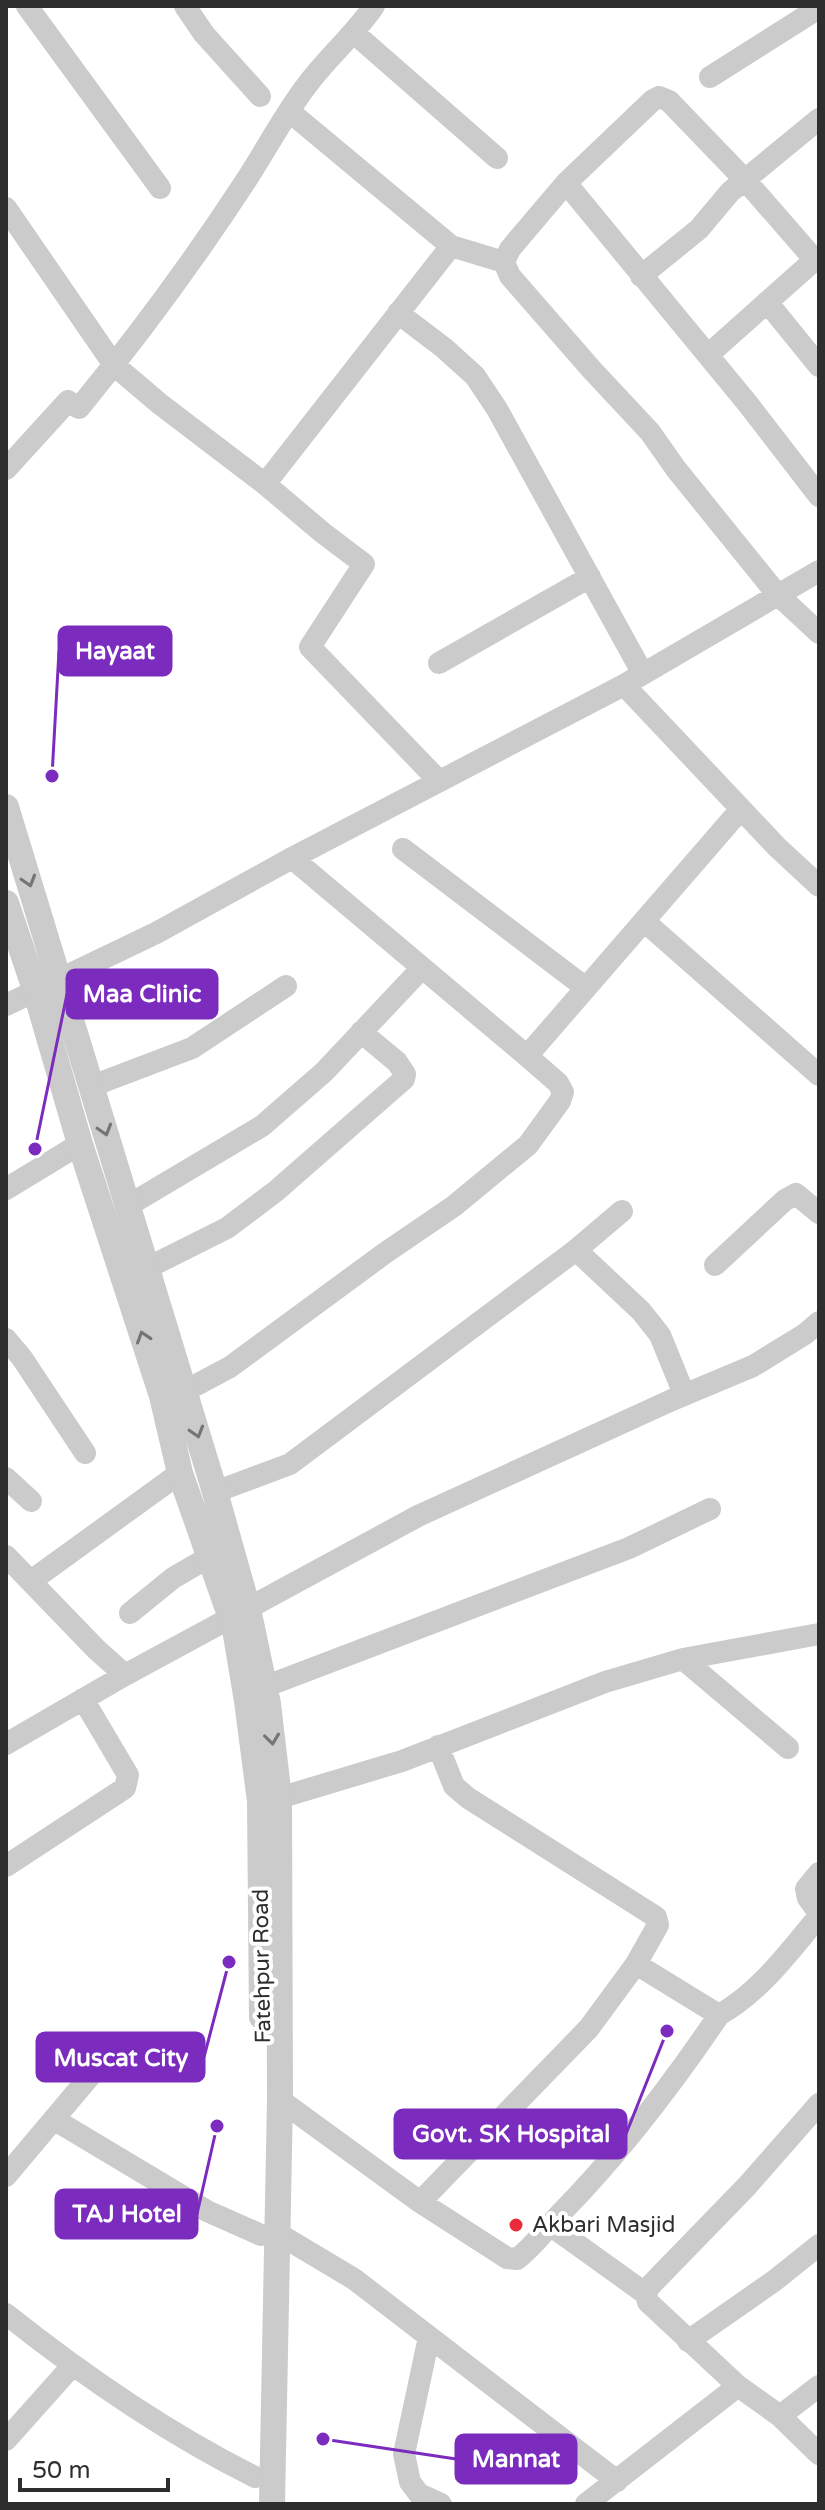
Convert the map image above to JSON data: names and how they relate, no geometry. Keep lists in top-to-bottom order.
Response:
{
  "streets": {
    "street": ["Fatehpur Road"]
  },
  "places": [
    "Hayaat",
    "Maa Clinic",
    "Muscat City",
    "Govt. SK Hospital",
    "TAJ Hotel",
    "Akbari Masjid",
    "Mannat"
  ],
  "scale_bar": "50 m"
}
